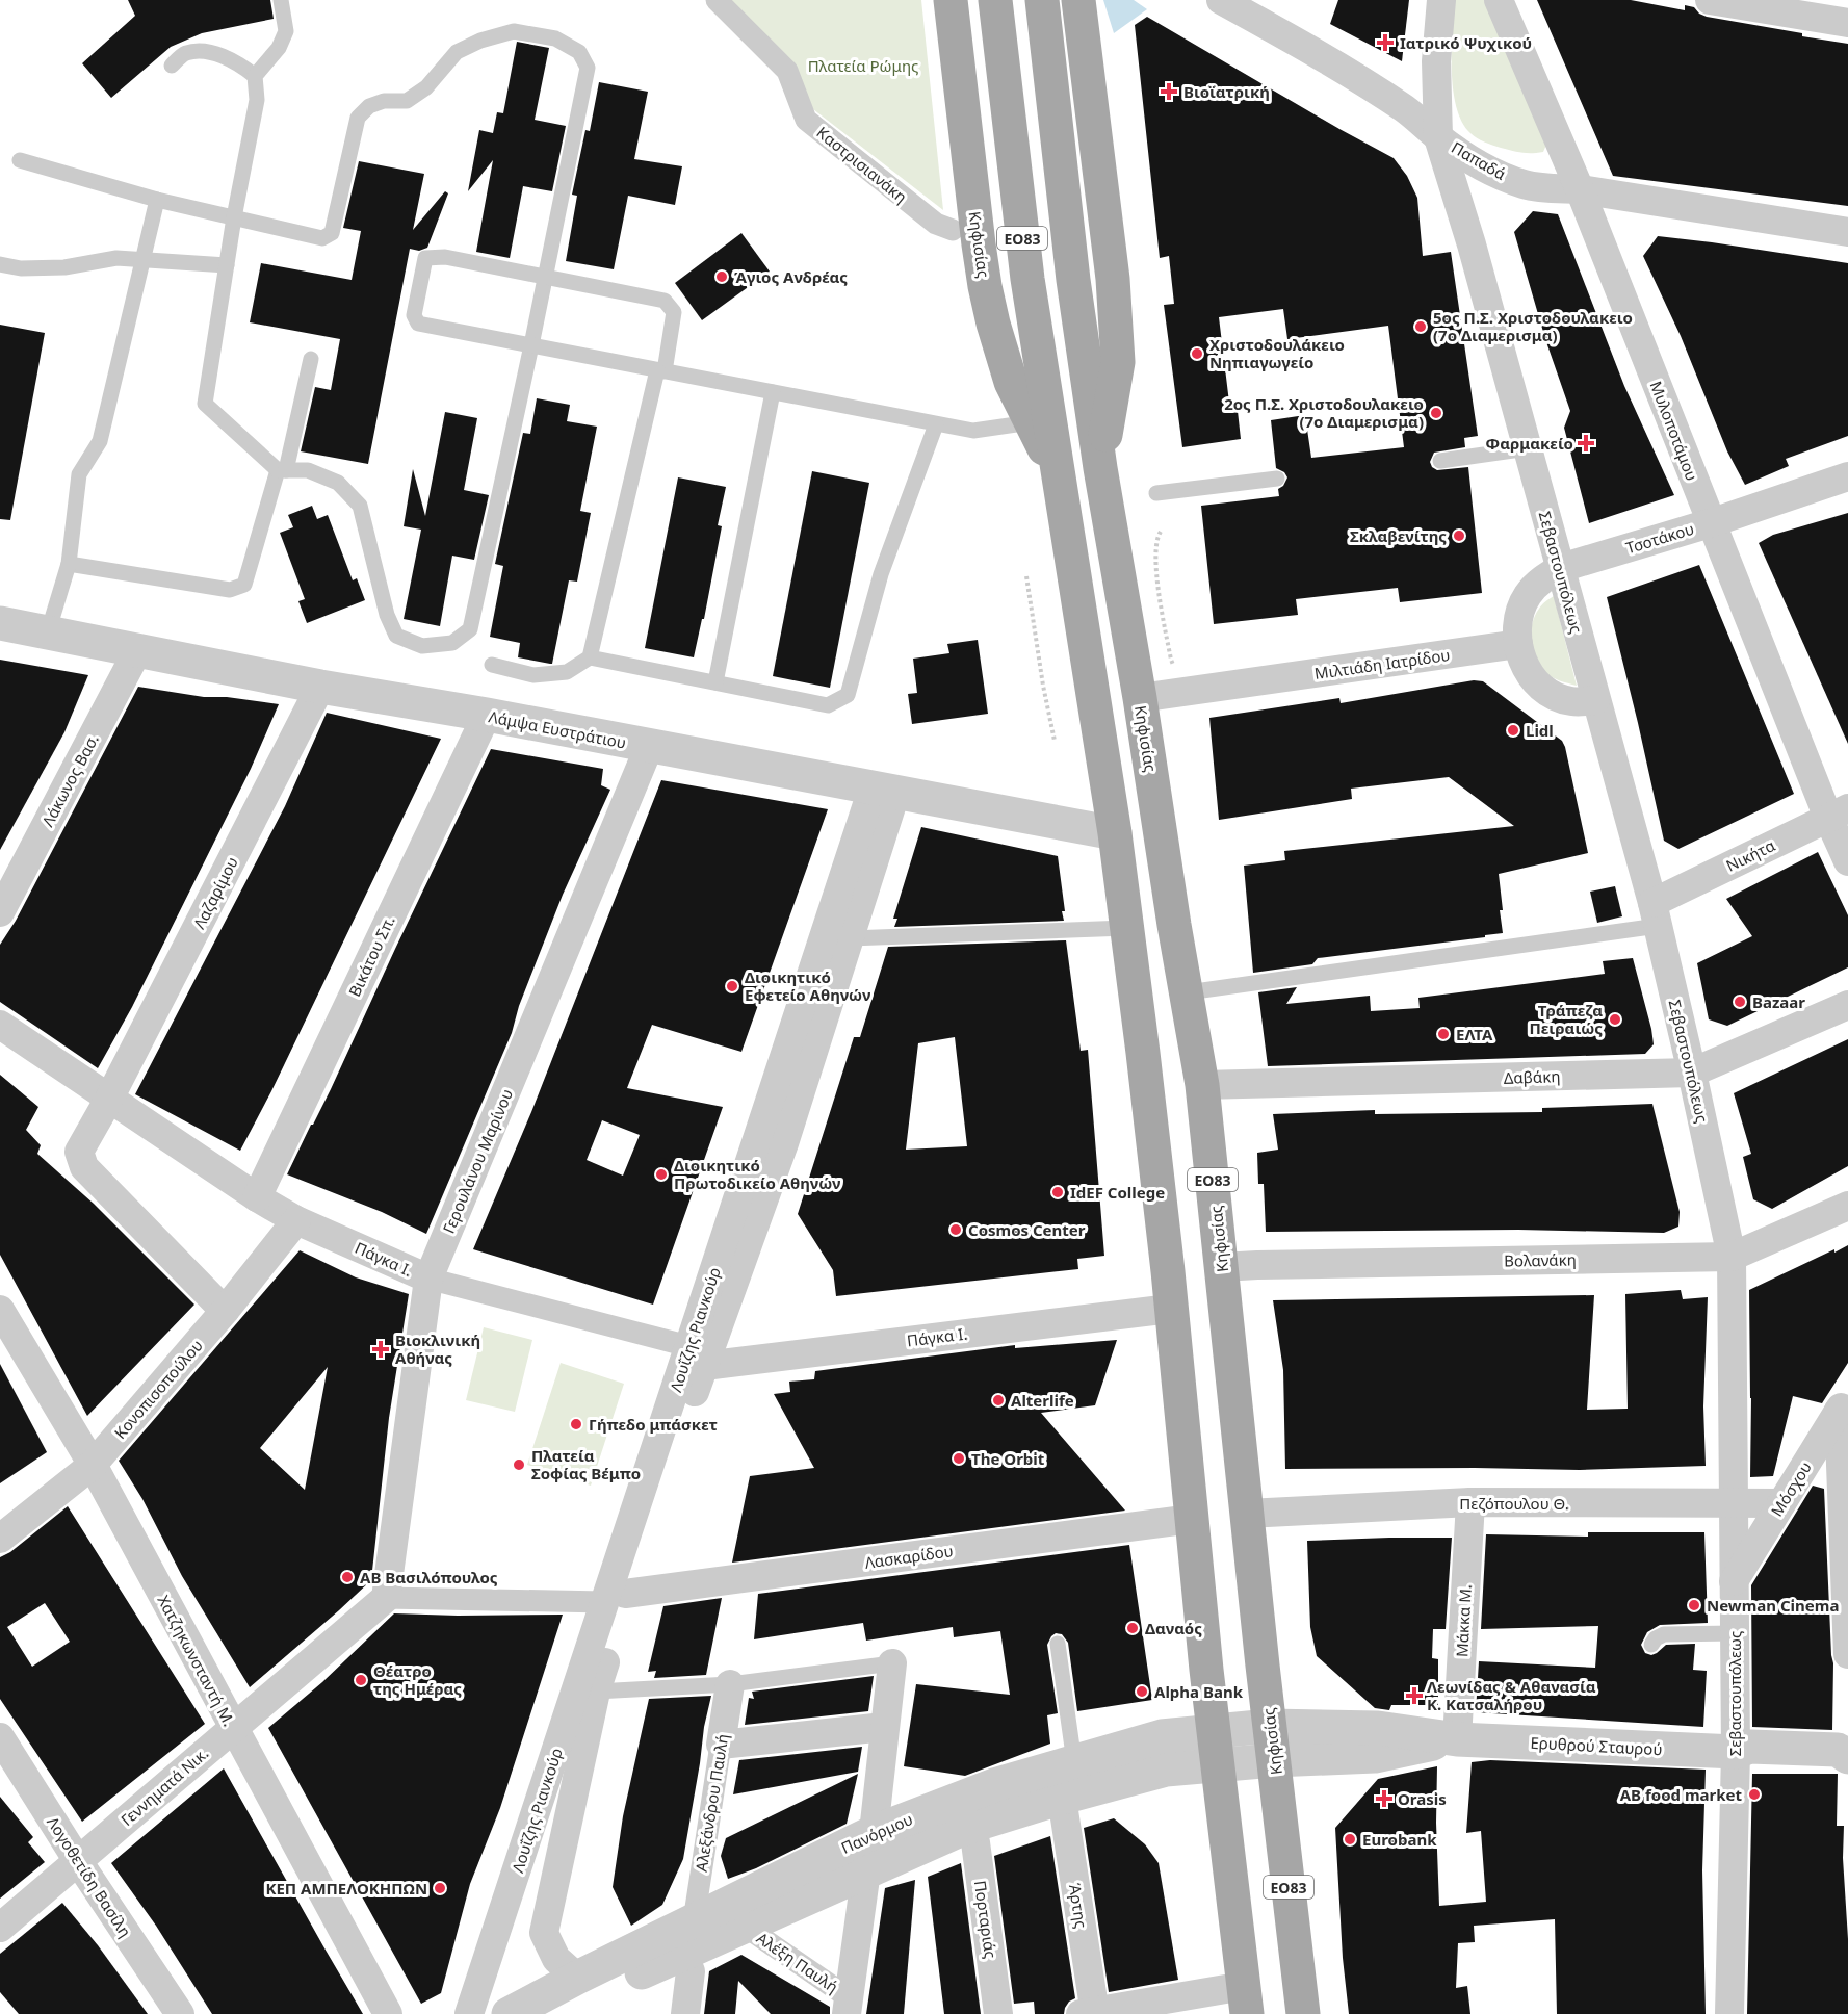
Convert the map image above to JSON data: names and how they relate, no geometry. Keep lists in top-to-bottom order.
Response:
{
  "streets": {
    "main road": ["ΕΟ83", "Κηφισίας"],
    "street": [
      "Παπαδά",
      "Καστρισιανάκη",
      "Μυλοποτάμου",
      "Τσοτάκου",
      "Σεβαστουπόλεως",
      "Μιλτιάδη Ιατρίδου",
      "Λάμψα Ευστράτιου",
      "Λάκωνος Βασ.",
      "Νικήτα",
      "Λαζαρίμου",
      "Βικάτου Σπ.",
      "Δαβάκη",
      "Γερουλάνου Μαρίνου",
      "Πάγκα Ι.",
      "Βολανάκη",
      "Λουΐζης Ριανκούρ",
      "Κονοπισοπούλου",
      "Μόσχου",
      "Πεζόπουλου Θ.",
      "Λασκαρίδου",
      "Μάκκα Μ.",
      "Χατζηκωνσταντή Μ.",
      "Ερυθρού Σταυρού",
      "Γεννηματά Νικ.",
      "Αλεξάνδρου Παυλή",
      "Πανόρμου",
      "Λογοθετίδη Βασίλη",
      "Άρτης",
      "Πορταριάς",
      "Αλέξη Παυλή"
    ]
  },
  "crossings": [
    ["Παπαδά", "Μυλοποτάμου"],
    ["Παπαδά", "Σεβαστουπόλεως"],
    ["Κηφισίας", "Μιλτιάδη Ιατρίδου"],
    ["Κηφισίας", "Λάμψα Ευστράτιου"],
    ["Κηφισίας", "Δαβάκη"],
    ["Κηφισίας", "Πάγκα Ι."],
    ["Κηφισίας", "Βολανάκη"],
    ["Κηφισίας", "Πεζόπουλου Θ."],
    ["Κηφισίας", "Λασκαρίδου"],
    ["Κηφισίας", "Ερυθρού Σταυρού"],
    ["Κηφισίας", "Πανόρμου"],
    ["Μυλοποτάμου", "Τσοτάκου"],
    ["Μυλοποτάμου", "Νικήτα"],
    ["Τσοτάκου", "Σεβαστουπόλεως"],
    ["Τσοτάκου", "Μιλτιάδη Ιατρίδου"],
    ["Σεβαστουπόλεως", "Νικήτα"],
    ["Σεβαστουπόλεως", "Δαβάκη"],
    ["Σεβαστουπόλεως", "Βολανάκη"],
    ["Σεβαστουπόλεως", "Μόσχου"],
    ["Σεβαστουπόλεως", "Πεζόπουλου Θ."],
    ["Σεβαστουπόλεως", "Ερυθρού Σταυρού"],
    ["Λάμψα Ευστράτιου", "Λάκωνος Βασ."],
    ["Λάμψα Ευστράτιου", "Λαζαρίμου"],
    ["Λάμψα Ευστράτιου", "Βικάτου Σπ."],
    ["Λάμψα Ευστράτιου", "Γερουλάνου Μαρίνου"],
    ["Λάμψα Ευστράτιου", "Λουΐζης Ριανκούρ"],
    ["Λαζαρίμου", "Πάγκα Ι."],
    ["Βικάτου Σπ.", "Πάγκα Ι."],
    ["Γερουλάνου Μαρίνου", "Πάγκα Ι."],
    ["Γερουλάνου Μαρίνου", "Λασκαρίδου"],
    ["Γερουλάνου Μαρίνου", "Γεννηματά Νικ."],
    ["Πάγκα Ι.", "Λουΐζης Ριανκούρ"],
    ["Πάγκα Ι.", "Κονοπισοπούλου"],
    ["Λουΐζης Ριανκούρ", "Λασκαρίδου"],
    ["Λουΐζης Ριανκούρ", "Πανόρμου"],
    ["Κονοπισοπούλου", "Χατζηκωνσταντή Μ."],
    ["Μόσχου", "Πεζόπουλου Θ."],
    ["Πεζόπουλου Θ.", "Μάκκα Μ."],
    ["Λασκαρίδου", "Γεννηματά Νικ."],
    ["Μάκκα Μ.", "Ερυθρού Σταυρού"],
    ["Χατζηκωνσταντή Μ.", "Γεννηματά Νικ."],
    ["Ερυθρού Σταυρού", "Πανόρμου"],
    ["Γεννηματά Νικ.", "Λογοθετίδη Βασίλη"],
    ["Αλεξάνδρου Παυλή", "Πανόρμου"],
    ["Πανόρμου", "Άρτης"],
    ["Πανόρμου", "Πορταριάς"],
    ["Πανόρμου", "Αλέξη Παυλή"]
  ],
  "parks": ["Πλατεία Ρώμης"],
  "places": {
    "health": [
      "Ιατρικό Ψυχικού",
      "Βιοϊατρική",
      "Φαρμακείο",
      "Βιοκλινική Αθήνας",
      "Λεωνίδας & Αθανασία Κ. Κατσαλήρου",
      "Orasis"
    ],
    "other": [
      "Άγιος Ανδρέας",
      "5ος Π.Σ. Χριστοδουλακειο (7ο Διαμερισμα)",
      "Χριστοδουλάκειο Νηπιαγωγείο",
      "2ος Π.Σ. Χριστοδουλακειο (7ο Διαμερισμα)",
      "Σκλαβενίτης",
      "Lidl",
      "Διοικητικό Εφετείο Αθηνών",
      "Bazaar",
      "Τράπεζα Πειραιώς",
      "ΕΛΤΑ",
      "Διοικητικό Πρωτοδικείο Αθηνών",
      "IdEF College",
      "Cosmos Center",
      "Alterlife",
      "Γήπεδο μπάσκετ",
      "The Orbit",
      "Πλατεία Σοφίας Βέμπο",
      "ΑΒ Βασιλόπουλος",
      "Newman Cinema",
      "Δαναός",
      "Θέατρο της Ημέρας",
      "Alpha Bank",
      "AB food market",
      "Eurobank",
      "ΚΕΠ ΑΜΠΕΛΟΚΗΠΩΝ"
    ]
  }
}
